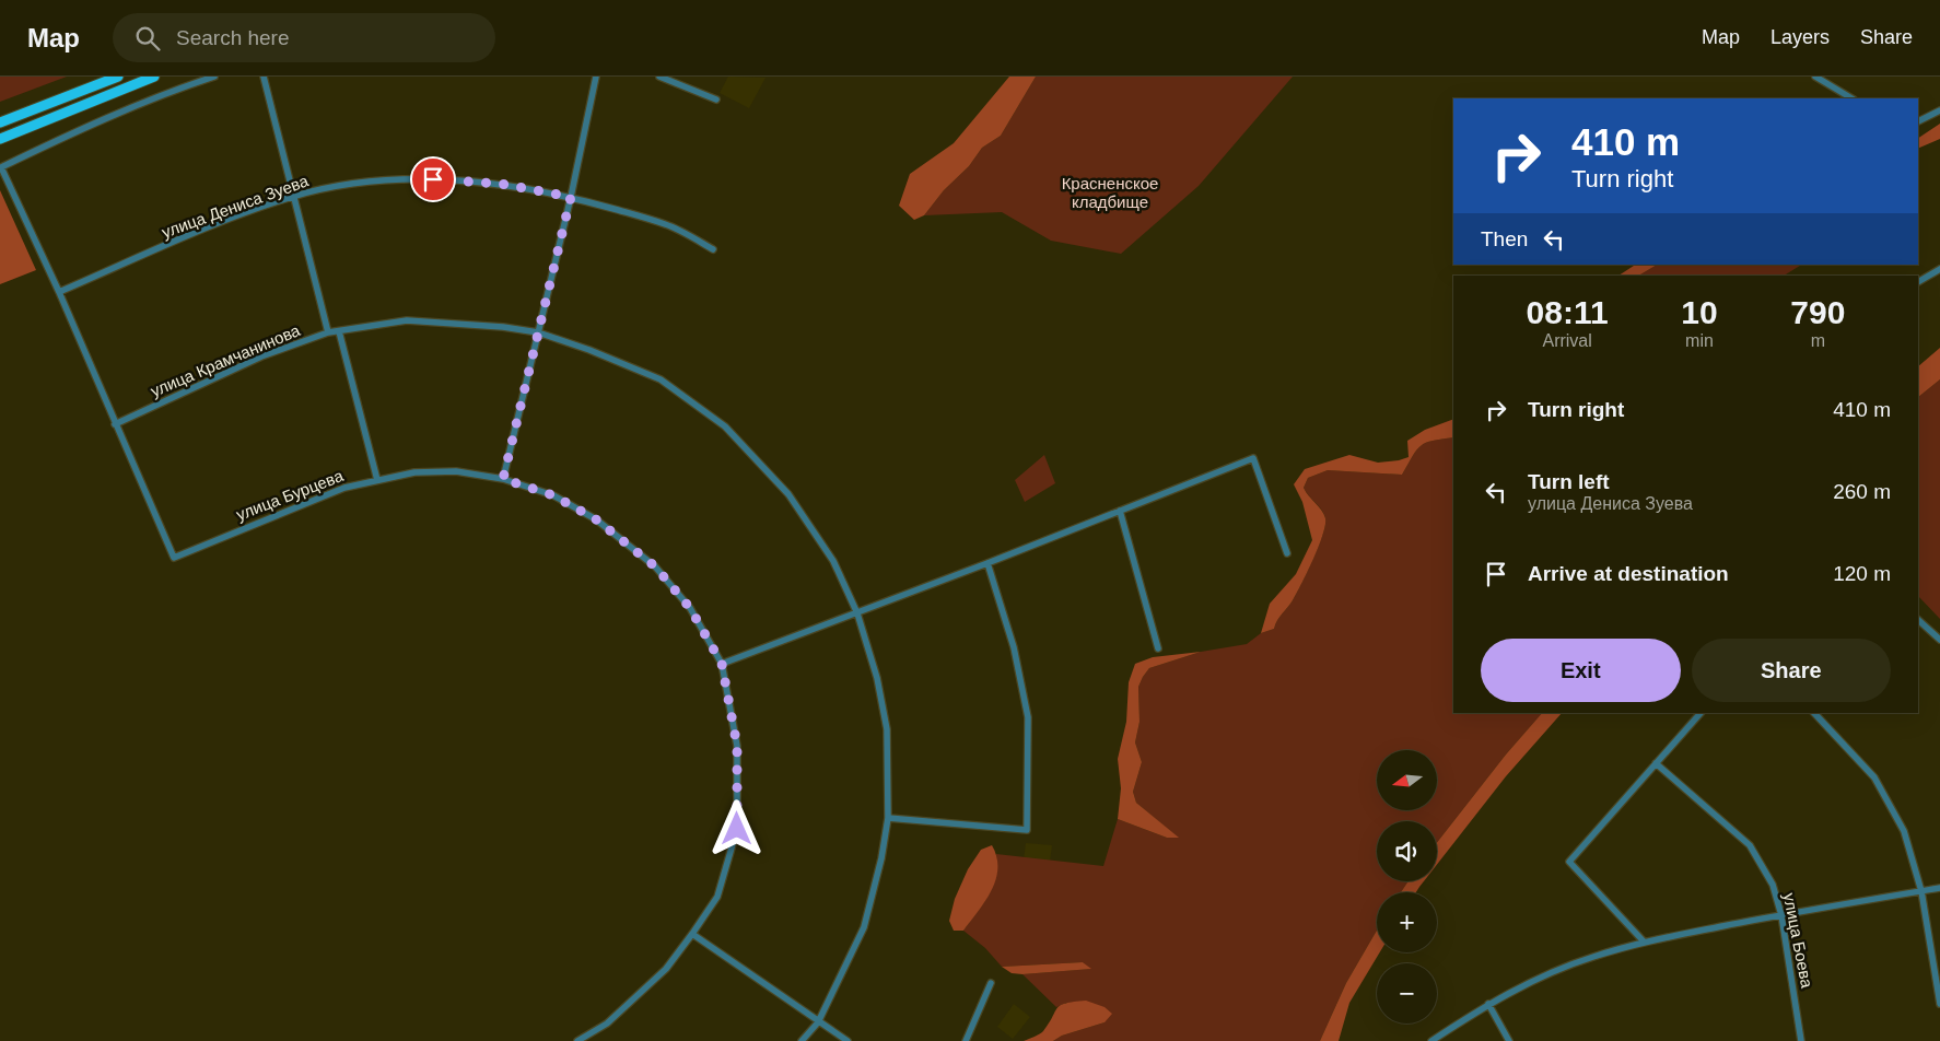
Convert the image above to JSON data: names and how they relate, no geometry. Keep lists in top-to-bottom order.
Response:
{
  "streets": {
    "street": [
      "улица Дениса Зуева",
      "улица Крамчанинова",
      "улица Бурцева",
      "улица Боева"
    ]
  },
  "crossings": [
    ["улица Крамчанинова", "улица Бурцева"]
  ],
  "parks": ["Красненское кладбище"],
  "north": "left",
  "page": {
    "header": "Map",
    "search": "Search here",
    "nav": ["Map", "Layers", "Share"],
    "turn": ["410 m", "Turn right"],
    "then": "Then",
    "eta": [
      "08:11",
      "Arrival",
      "10",
      "min",
      "790",
      "m"
    ],
    "list": [
      {
        "name": "Turn right",
        "value": "410 m"
      },
      {
        "name": "Turn left",
        "note": "улица Дениса Зуева",
        "value": "260 m"
      },
      {
        "name": "Arrive at destination",
        "value": "120 m"
      }
    ],
    "buttons": ["Exit", "Share"],
    "map_buttons": ["+", "−"]
  }
}
